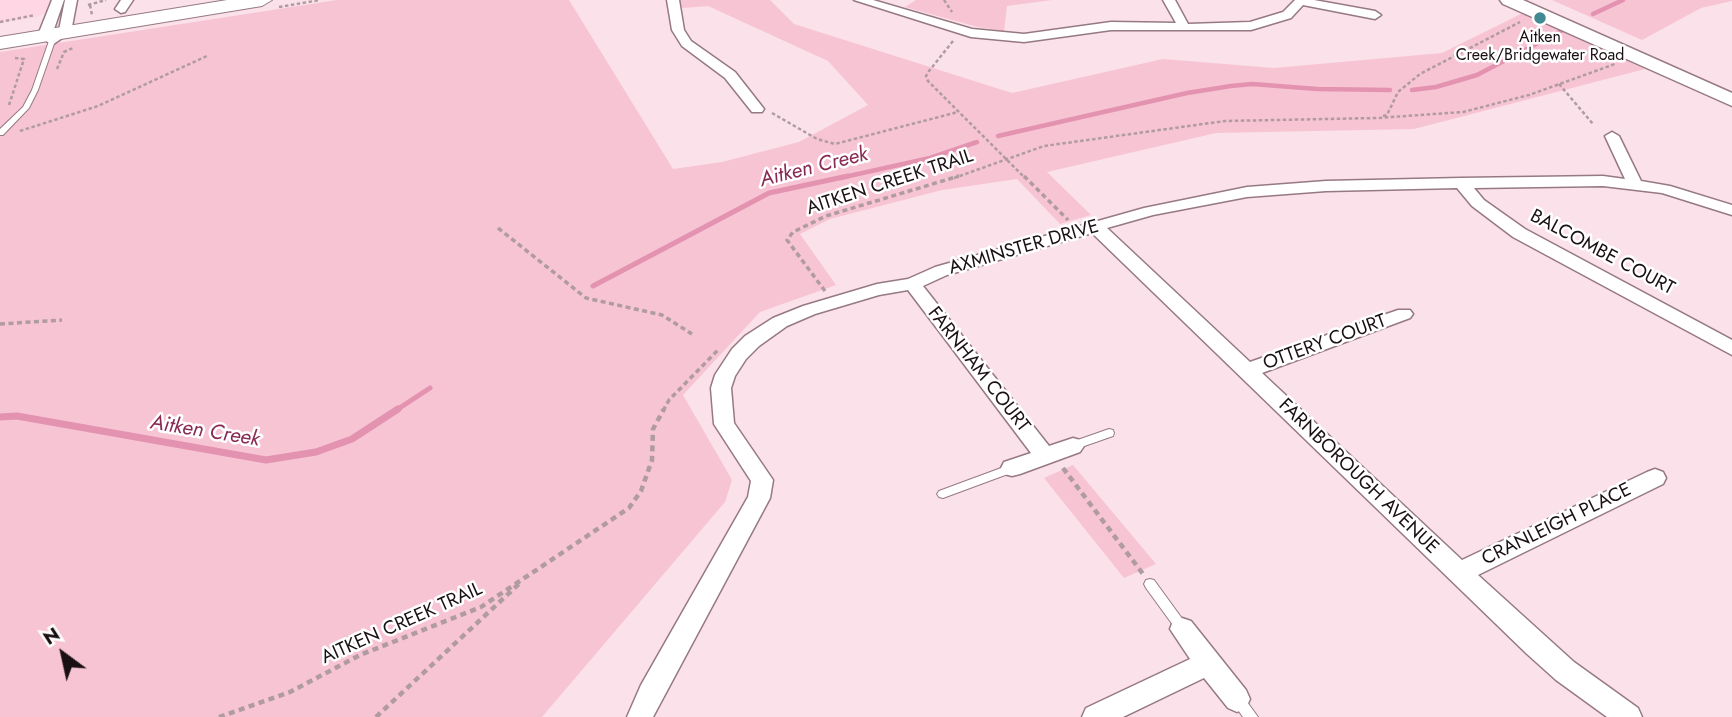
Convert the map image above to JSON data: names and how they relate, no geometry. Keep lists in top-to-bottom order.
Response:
{
  "streets": {
    "street": [
      "AXMINSTER DRIVE",
      "BALCOMBE COURT",
      "OTTERY COURT",
      "FARNHAM COURT",
      "FARNBOROUGH AVENUE",
      "CRANLEIGH PLACE"
    ],
    "path": ["AITKEN CREEK TRAIL"]
  },
  "crossings": [
    ["AXMINSTER DRIVE", "BALCOMBE COURT"],
    ["AXMINSTER DRIVE", "FARNHAM COURT"],
    ["AXMINSTER DRIVE", "FARNBOROUGH AVENUE"],
    ["OTTERY COURT", "FARNBOROUGH AVENUE"],
    ["FARNBOROUGH AVENUE", "CRANLEIGH PLACE"]
  ],
  "water": ["Aitken Creek"],
  "places": ["Aitken Creek/Bridgewater Road"],
  "north": "top left"
}
